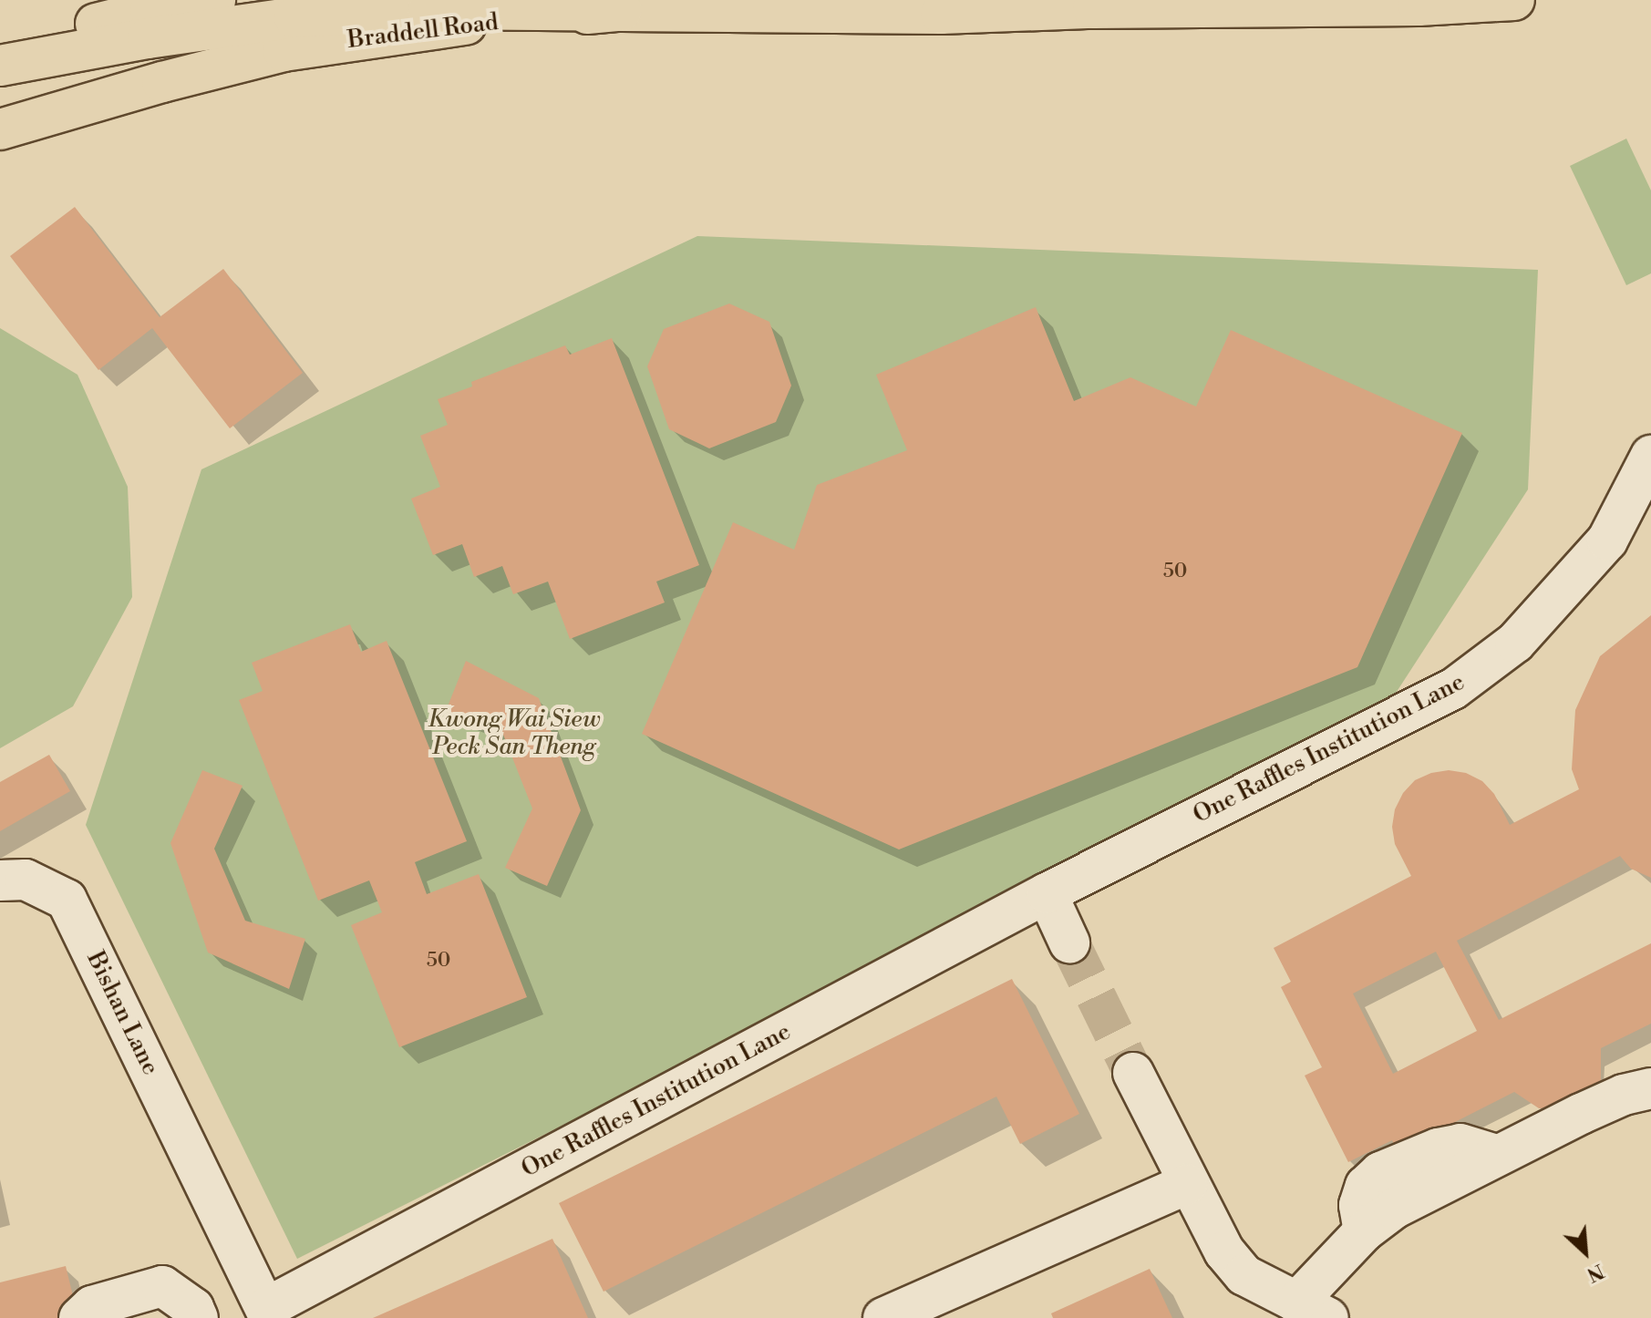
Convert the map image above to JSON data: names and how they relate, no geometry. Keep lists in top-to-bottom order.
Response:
{
  "streets": {
    "main road": ["Braddell Road"],
    "lane": ["One Raffles Institution Lane", "Bishan Lane"]
  },
  "crossings": [
    ["One Raffles Institution Lane", "Bishan Lane"]
  ],
  "parks": ["Kwong Wai Siew Peck San Theng"],
  "house_numbers": ["50", "50"],
  "north": "bottom right"
}
